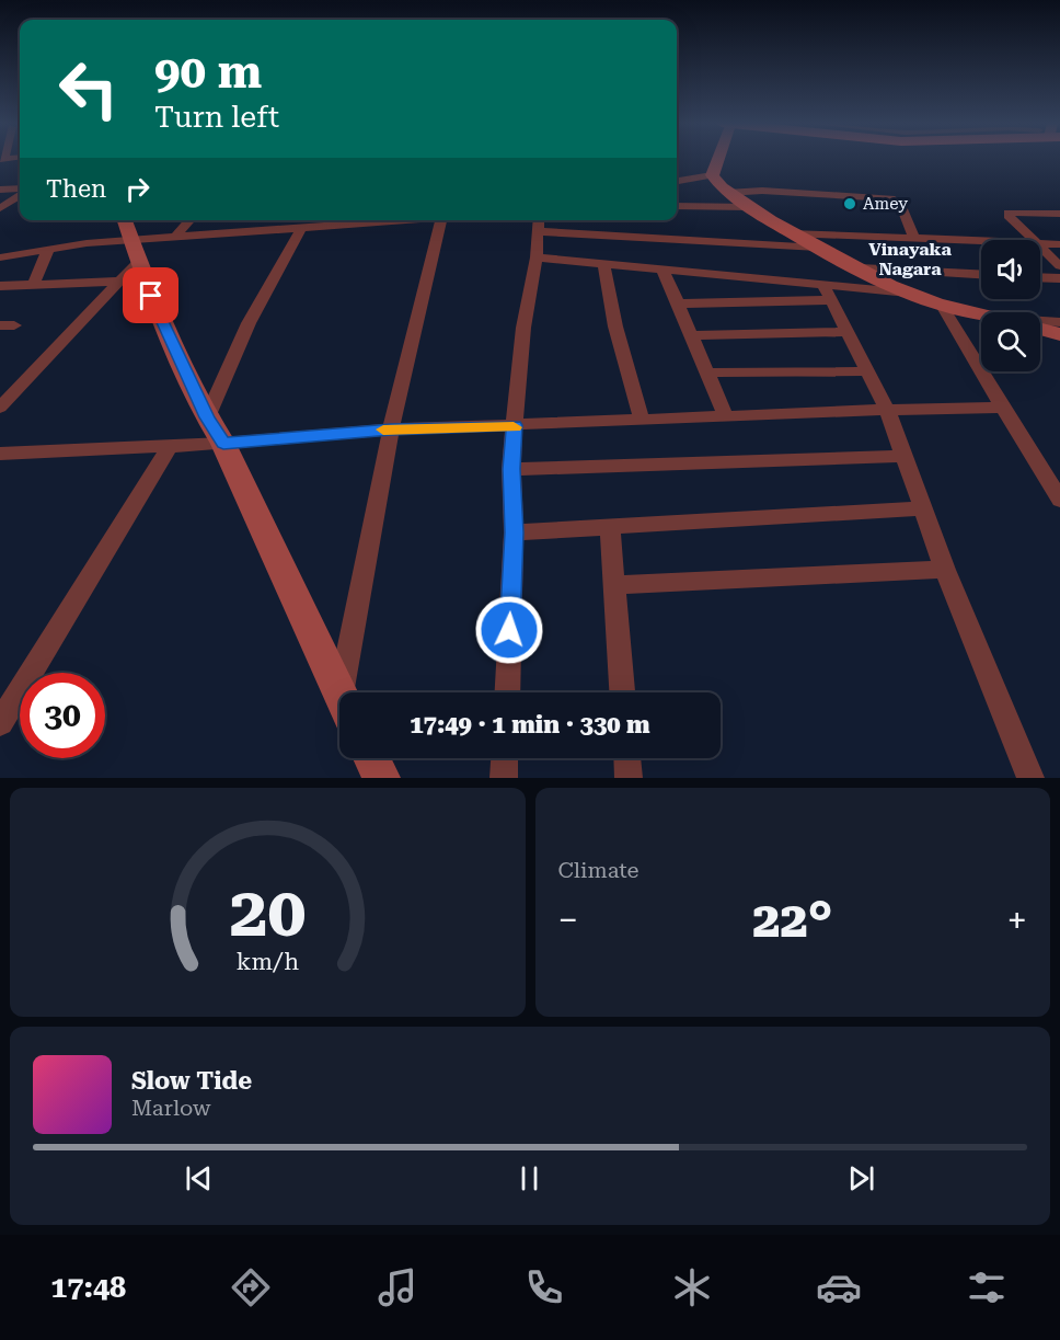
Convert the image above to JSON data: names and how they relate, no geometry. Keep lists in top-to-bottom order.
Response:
{
  "districts": ["Vinayaka Nagara"],
  "places": ["Amey"],
  "page": {
    "turn": ["90 m", "Turn left"],
    "then": "Then",
    "limit": "30",
    "trip": "17:49 · 1 min · 330 m",
    "tile": "Climate",
    "heat": ["−", "22°", "+"],
    "song": ["Slow Tide", "Marlow"],
    "tabs": "17:48",
    "gauge": ["20", "km/h"]
  }
}
